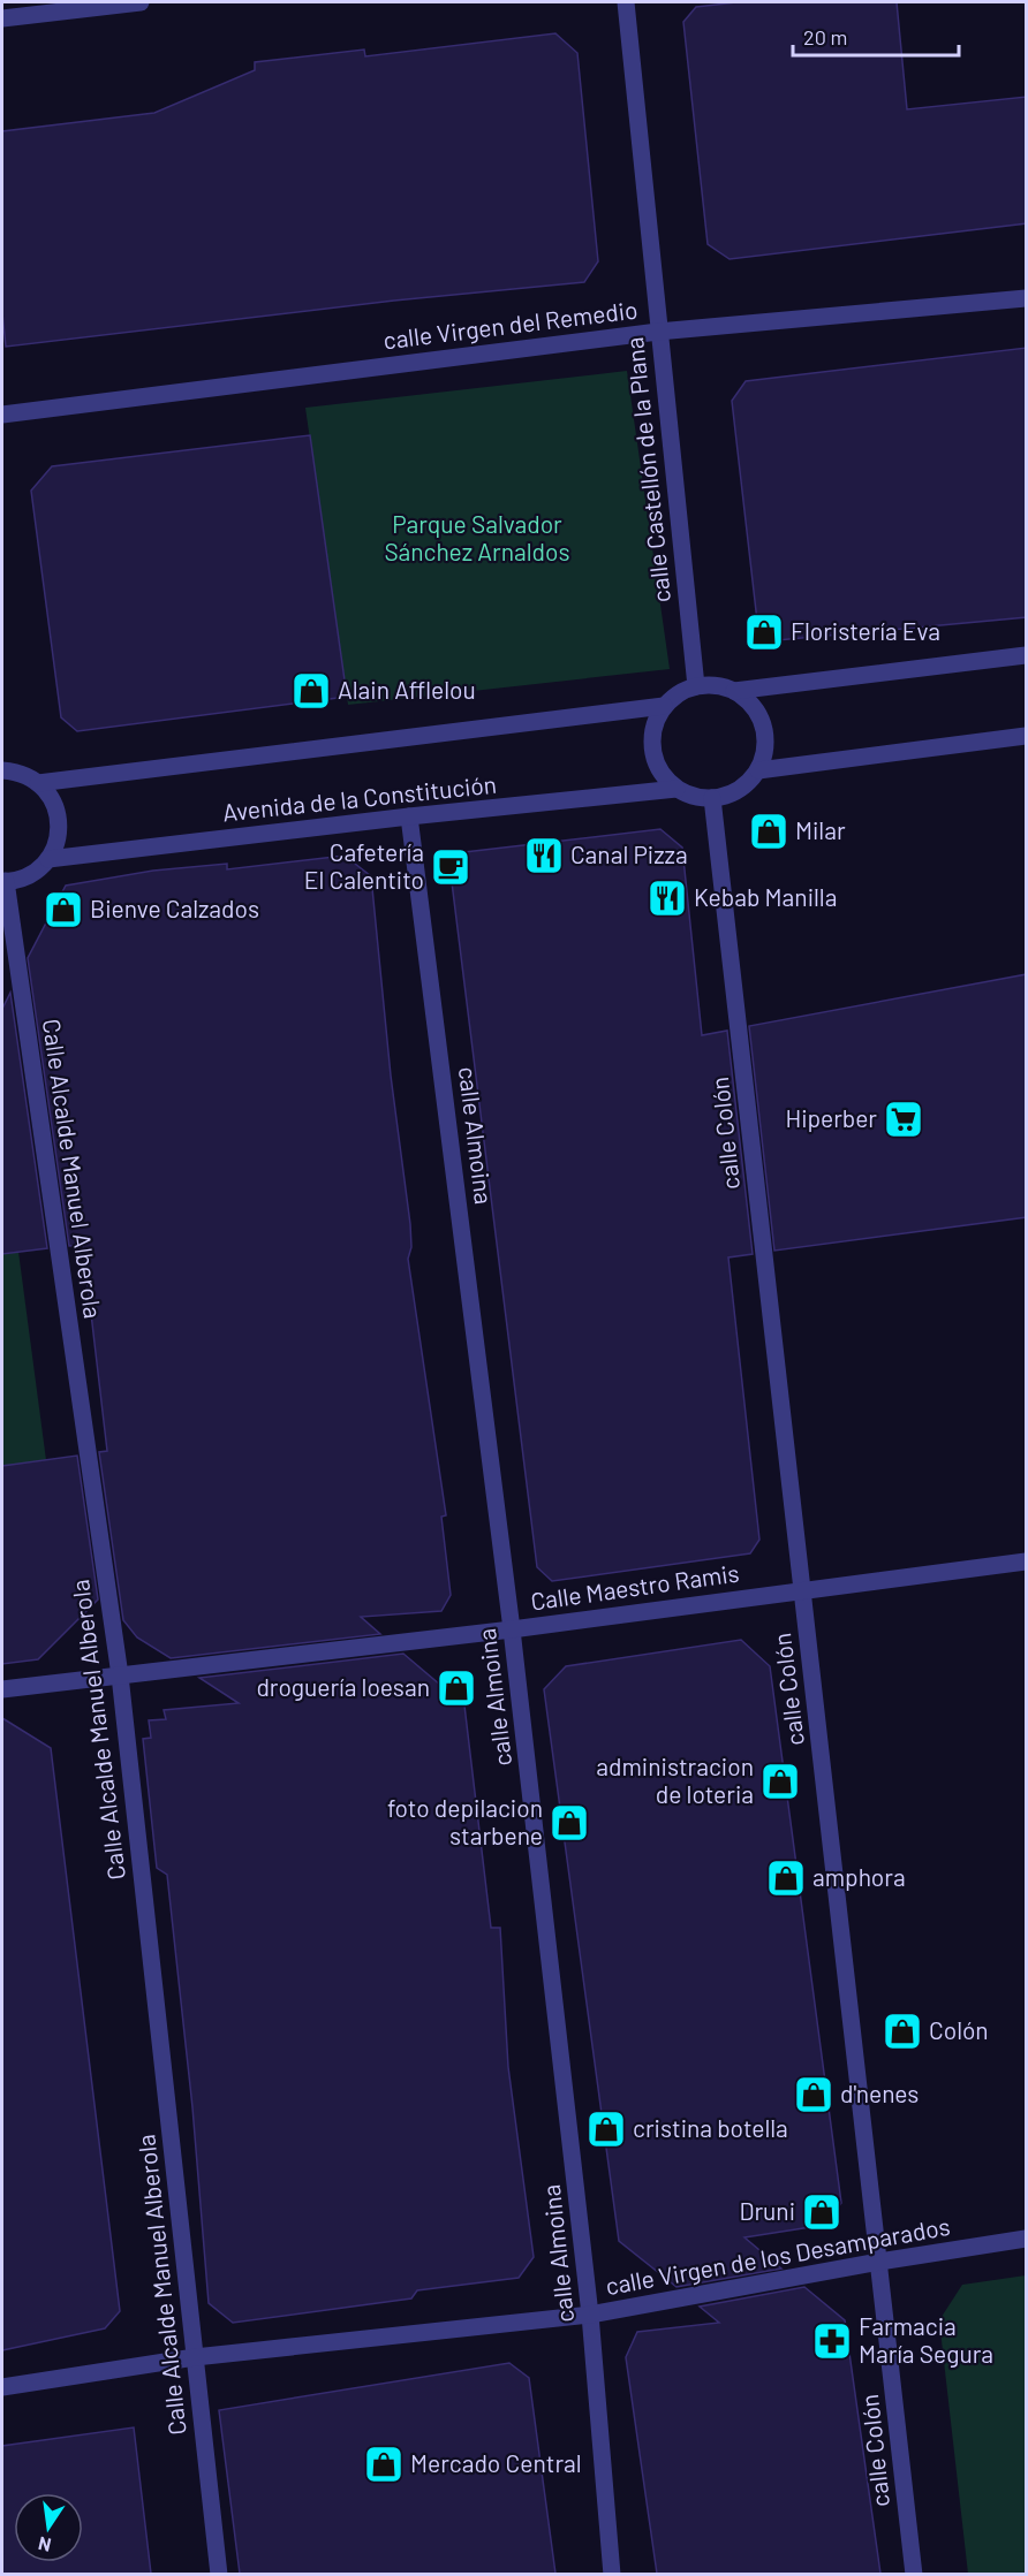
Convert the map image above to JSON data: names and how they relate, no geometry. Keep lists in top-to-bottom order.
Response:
{
  "streets": {
    "street": [
      "calle Virgen del Remedio",
      "calle Castellón de la Plana",
      "Avenida de la Constitución",
      "calle Colón",
      "calle Almoina",
      "Calle Alcalde Manuel Alberola",
      "Calle Maestro Ramis",
      "calle Virgen de los Desamparados"
    ]
  },
  "crossings": [
    ["calle Virgen del Remedio", "calle Castellón de la Plana"],
    ["calle Castellón de la Plana", "Avenida de la Constitución"],
    ["calle Castellón de la Plana", "calle Colón"],
    ["Avenida de la Constitución", "calle Colón"],
    ["Avenida de la Constitución", "calle Almoina"],
    ["calle Colón", "Calle Maestro Ramis"],
    ["calle Colón", "calle Virgen de los Desamparados"],
    ["calle Almoina", "Calle Maestro Ramis"],
    ["calle Almoina", "calle Virgen de los Desamparados"],
    ["Calle Alcalde Manuel Alberola", "Calle Maestro Ramis"],
    ["Calle Alcalde Manuel Alberola", "calle Virgen de los Desamparados"]
  ],
  "parks": ["Parque Salvador Sánchez Arnaldos"],
  "places": {
    "shop": [
      "Floristería Eva",
      "Alain Afflelou",
      "Milar",
      "Bienve Calzados",
      "droguería loesan",
      "administracion de loteria",
      "foto depilacion starbene",
      "amphora",
      "Colón",
      "d'nenes",
      "cristina botella",
      "Druni",
      "Mercado Central"
    ],
    "restaurant": ["Canal Pizza", "Kebab Manilla"],
    "cafe": ["Cafetería El Calentito"],
    "supermarket": ["Hiperber"],
    "pharmacy": ["Farmacia María Segura"]
  },
  "scale_bar": "20 m",
  "north": "bottom"
}
